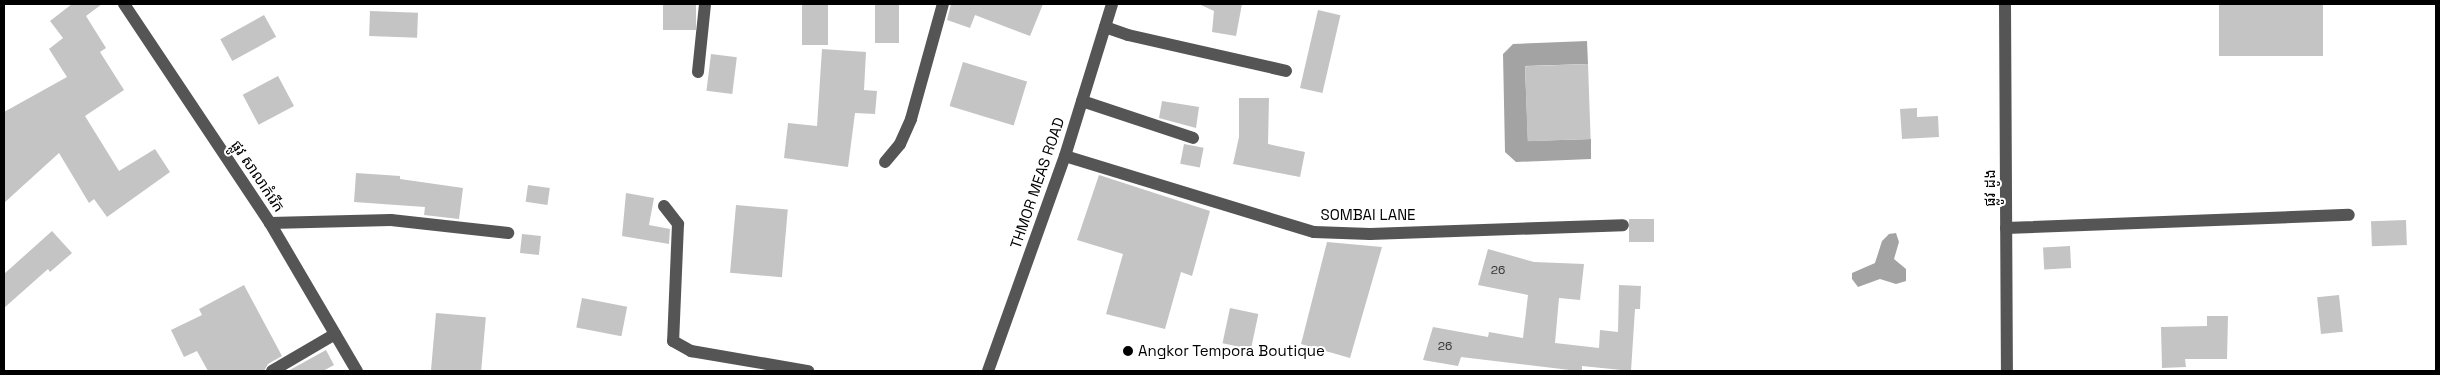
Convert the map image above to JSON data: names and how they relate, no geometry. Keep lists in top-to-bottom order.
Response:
{
  "streets": {
    "street": [
      "ផ្លូវ សាលាកំរើក",
      "THMOR MEAS ROAD",
      "ផ្លូវ ដូង",
      "SOMBAI LANE"
    ]
  },
  "crossings": [
    ["THMOR MEAS ROAD", "SOMBAI LANE"]
  ],
  "places": ["Angkor Tempora Boutique"],
  "house_numbers": ["26", "26"]
}
